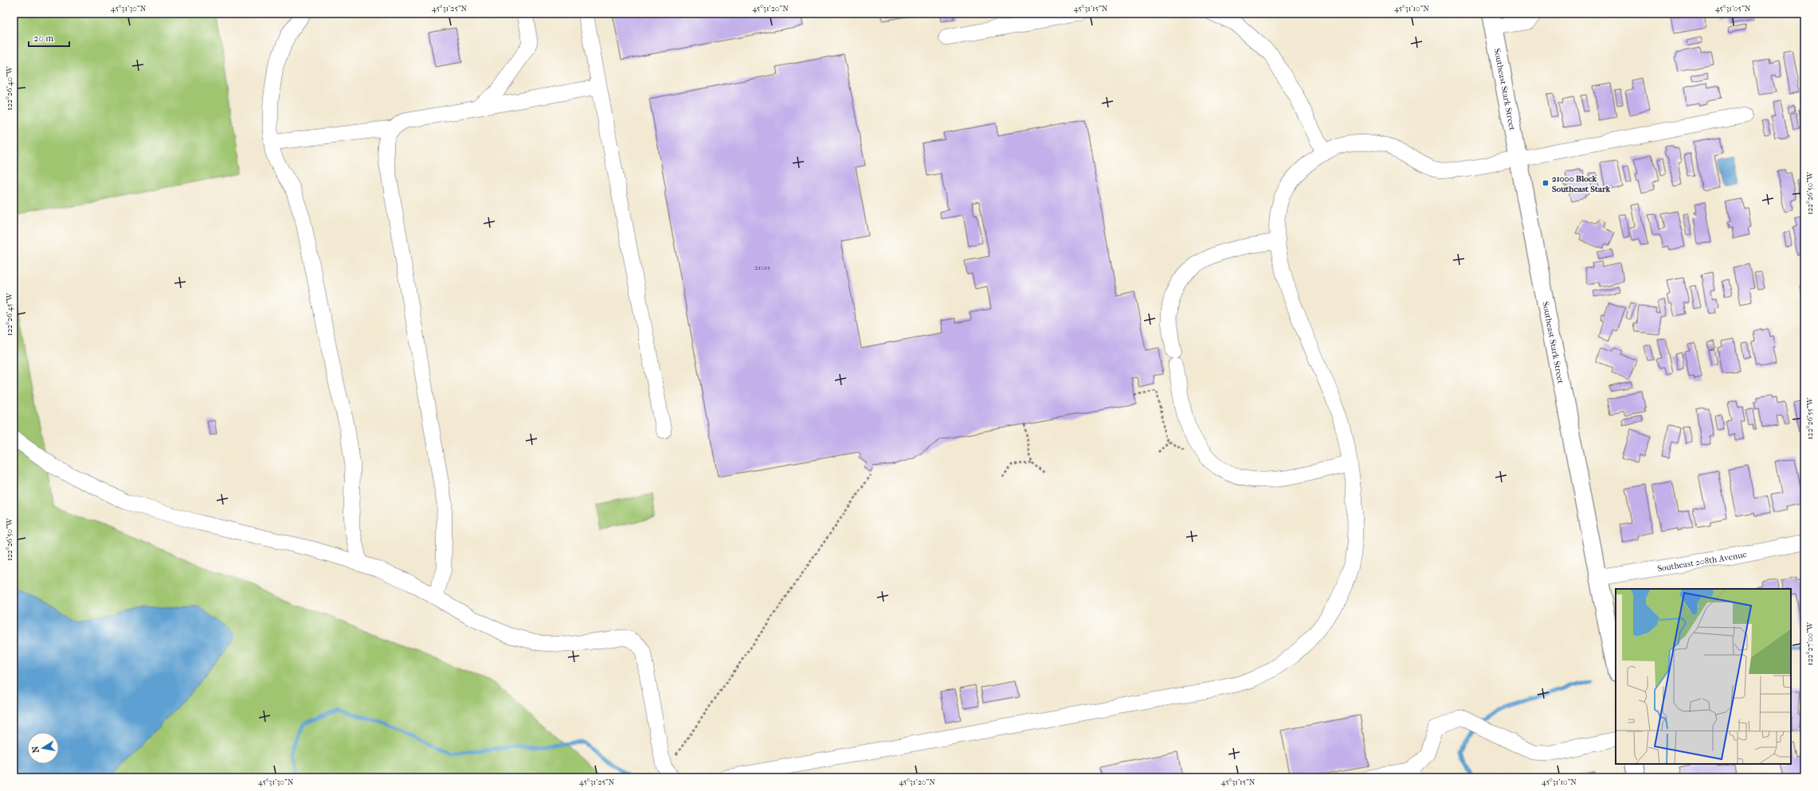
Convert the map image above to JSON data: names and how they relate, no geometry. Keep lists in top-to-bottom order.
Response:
{
  "streets": {
    "main road": ["Southeast Stark Street"],
    "street": ["Southeast 208th Avenue"]
  },
  "crossings": [
    ["Southeast Stark Street", "Southeast 208th Avenue"]
  ],
  "places": {
    "transit": ["21000 Block Southeast Stark"]
  },
  "house_numbers": ["21015"],
  "scale_bar": "20 m",
  "north": "left",
  "coordinates": [
    "45°31'30\"N",
    "45°31'25\"N",
    "45°31'20\"N",
    "45°31'15\"N",
    "45°31'10\"N",
    "45°31'05\"N",
    "122°26'40\"W",
    "122°26'50\"W",
    "122°26'45\"W",
    "122°26'55\"W",
    "122°27'00\"W"
  ]
}
